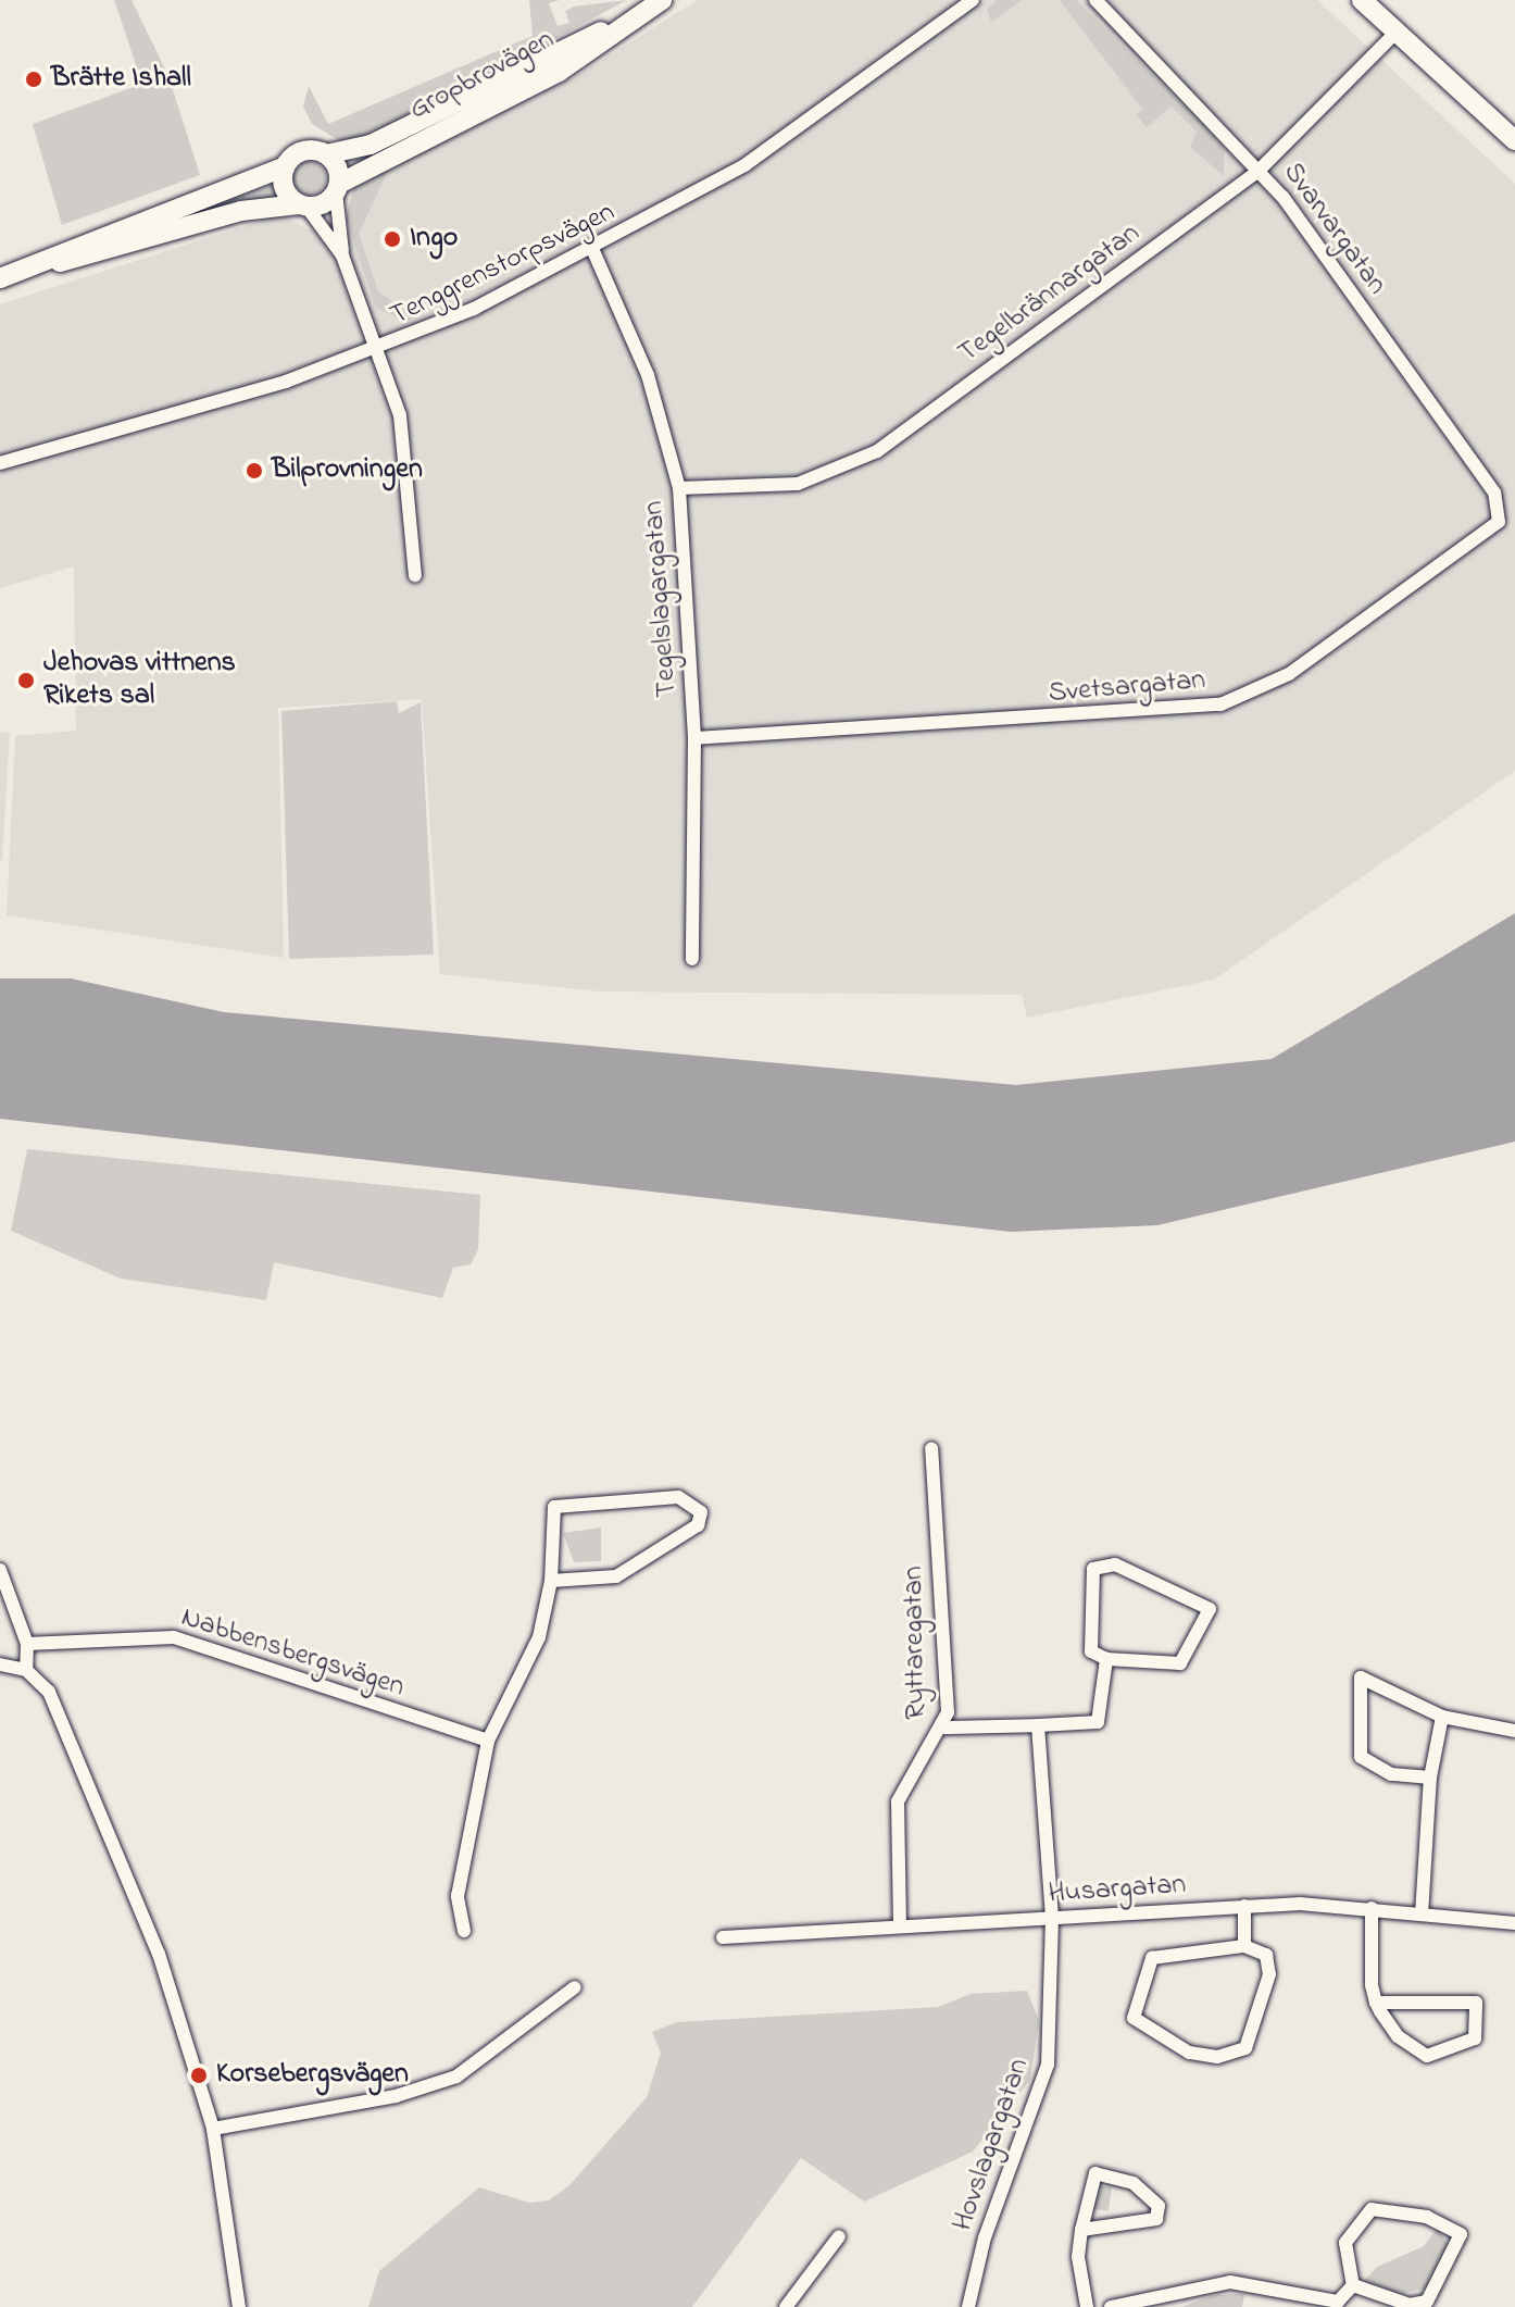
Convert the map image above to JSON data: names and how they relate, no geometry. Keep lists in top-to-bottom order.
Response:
{
  "streets": {
    "street": [
      "Gropbrovägen",
      "Svarvargatan",
      "Tenggrenstorpsvägen",
      "Tegelbrännargatan",
      "Tegelslagargatan",
      "Svetsargatan",
      "Ryttaregatan",
      "Nabbensbergsvägen",
      "Husargatan",
      "Hovslagargatan"
    ]
  },
  "crossings": [
    ["Svarvargatan", "Tegelbrännargatan"],
    ["Svarvargatan", "Svetsargatan"],
    ["Tenggrenstorpsvägen", "Tegelslagargatan"],
    ["Tegelbrännargatan", "Tegelslagargatan"],
    ["Tegelslagargatan", "Svetsargatan"],
    ["Ryttaregatan", "Husargatan"],
    ["Husargatan", "Hovslagargatan"]
  ],
  "places": [
    "Brätte Ishall",
    "Ingo",
    "Bilprovningen",
    "Jehovas vittnens Rikets sal",
    "Korsebergsvägen"
  ]
}
